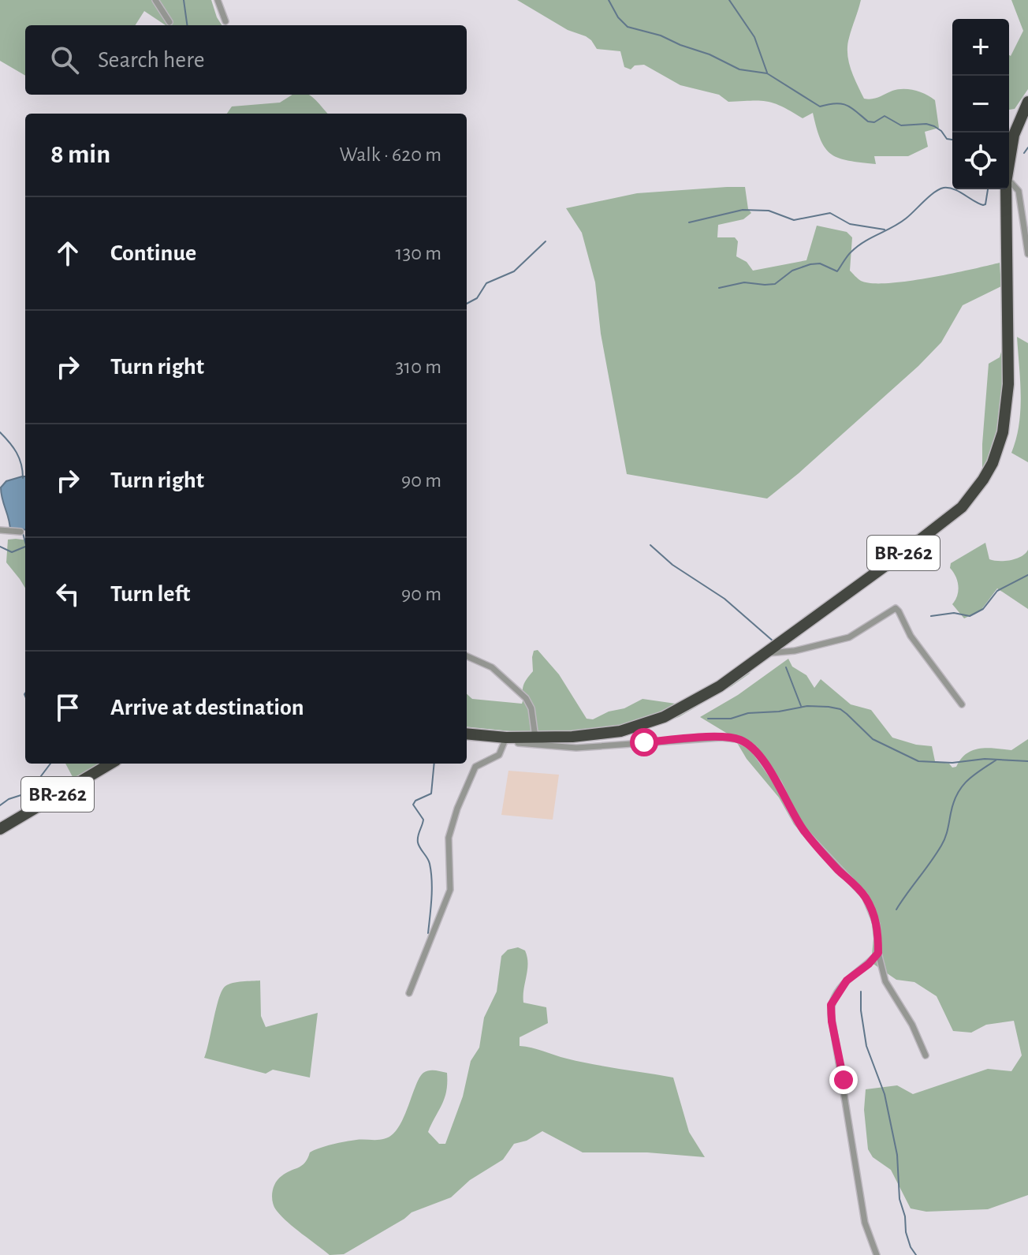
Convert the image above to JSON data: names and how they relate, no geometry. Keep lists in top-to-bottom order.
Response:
{
  "streets": {
    "highway": ["BR-262"]
  },
  "page": {
    "map_buttons": ["+", "−"],
    "search": "Search here",
    "heading": ["8 min", "Walk · 620 m"],
    "list": [
      ["Continue", "130 m"],
      ["Turn right", "310 m"],
      ["Turn right", "90 m"],
      ["Turn left", "90 m"],
      "Arrive at destination"
    ]
  }
}
